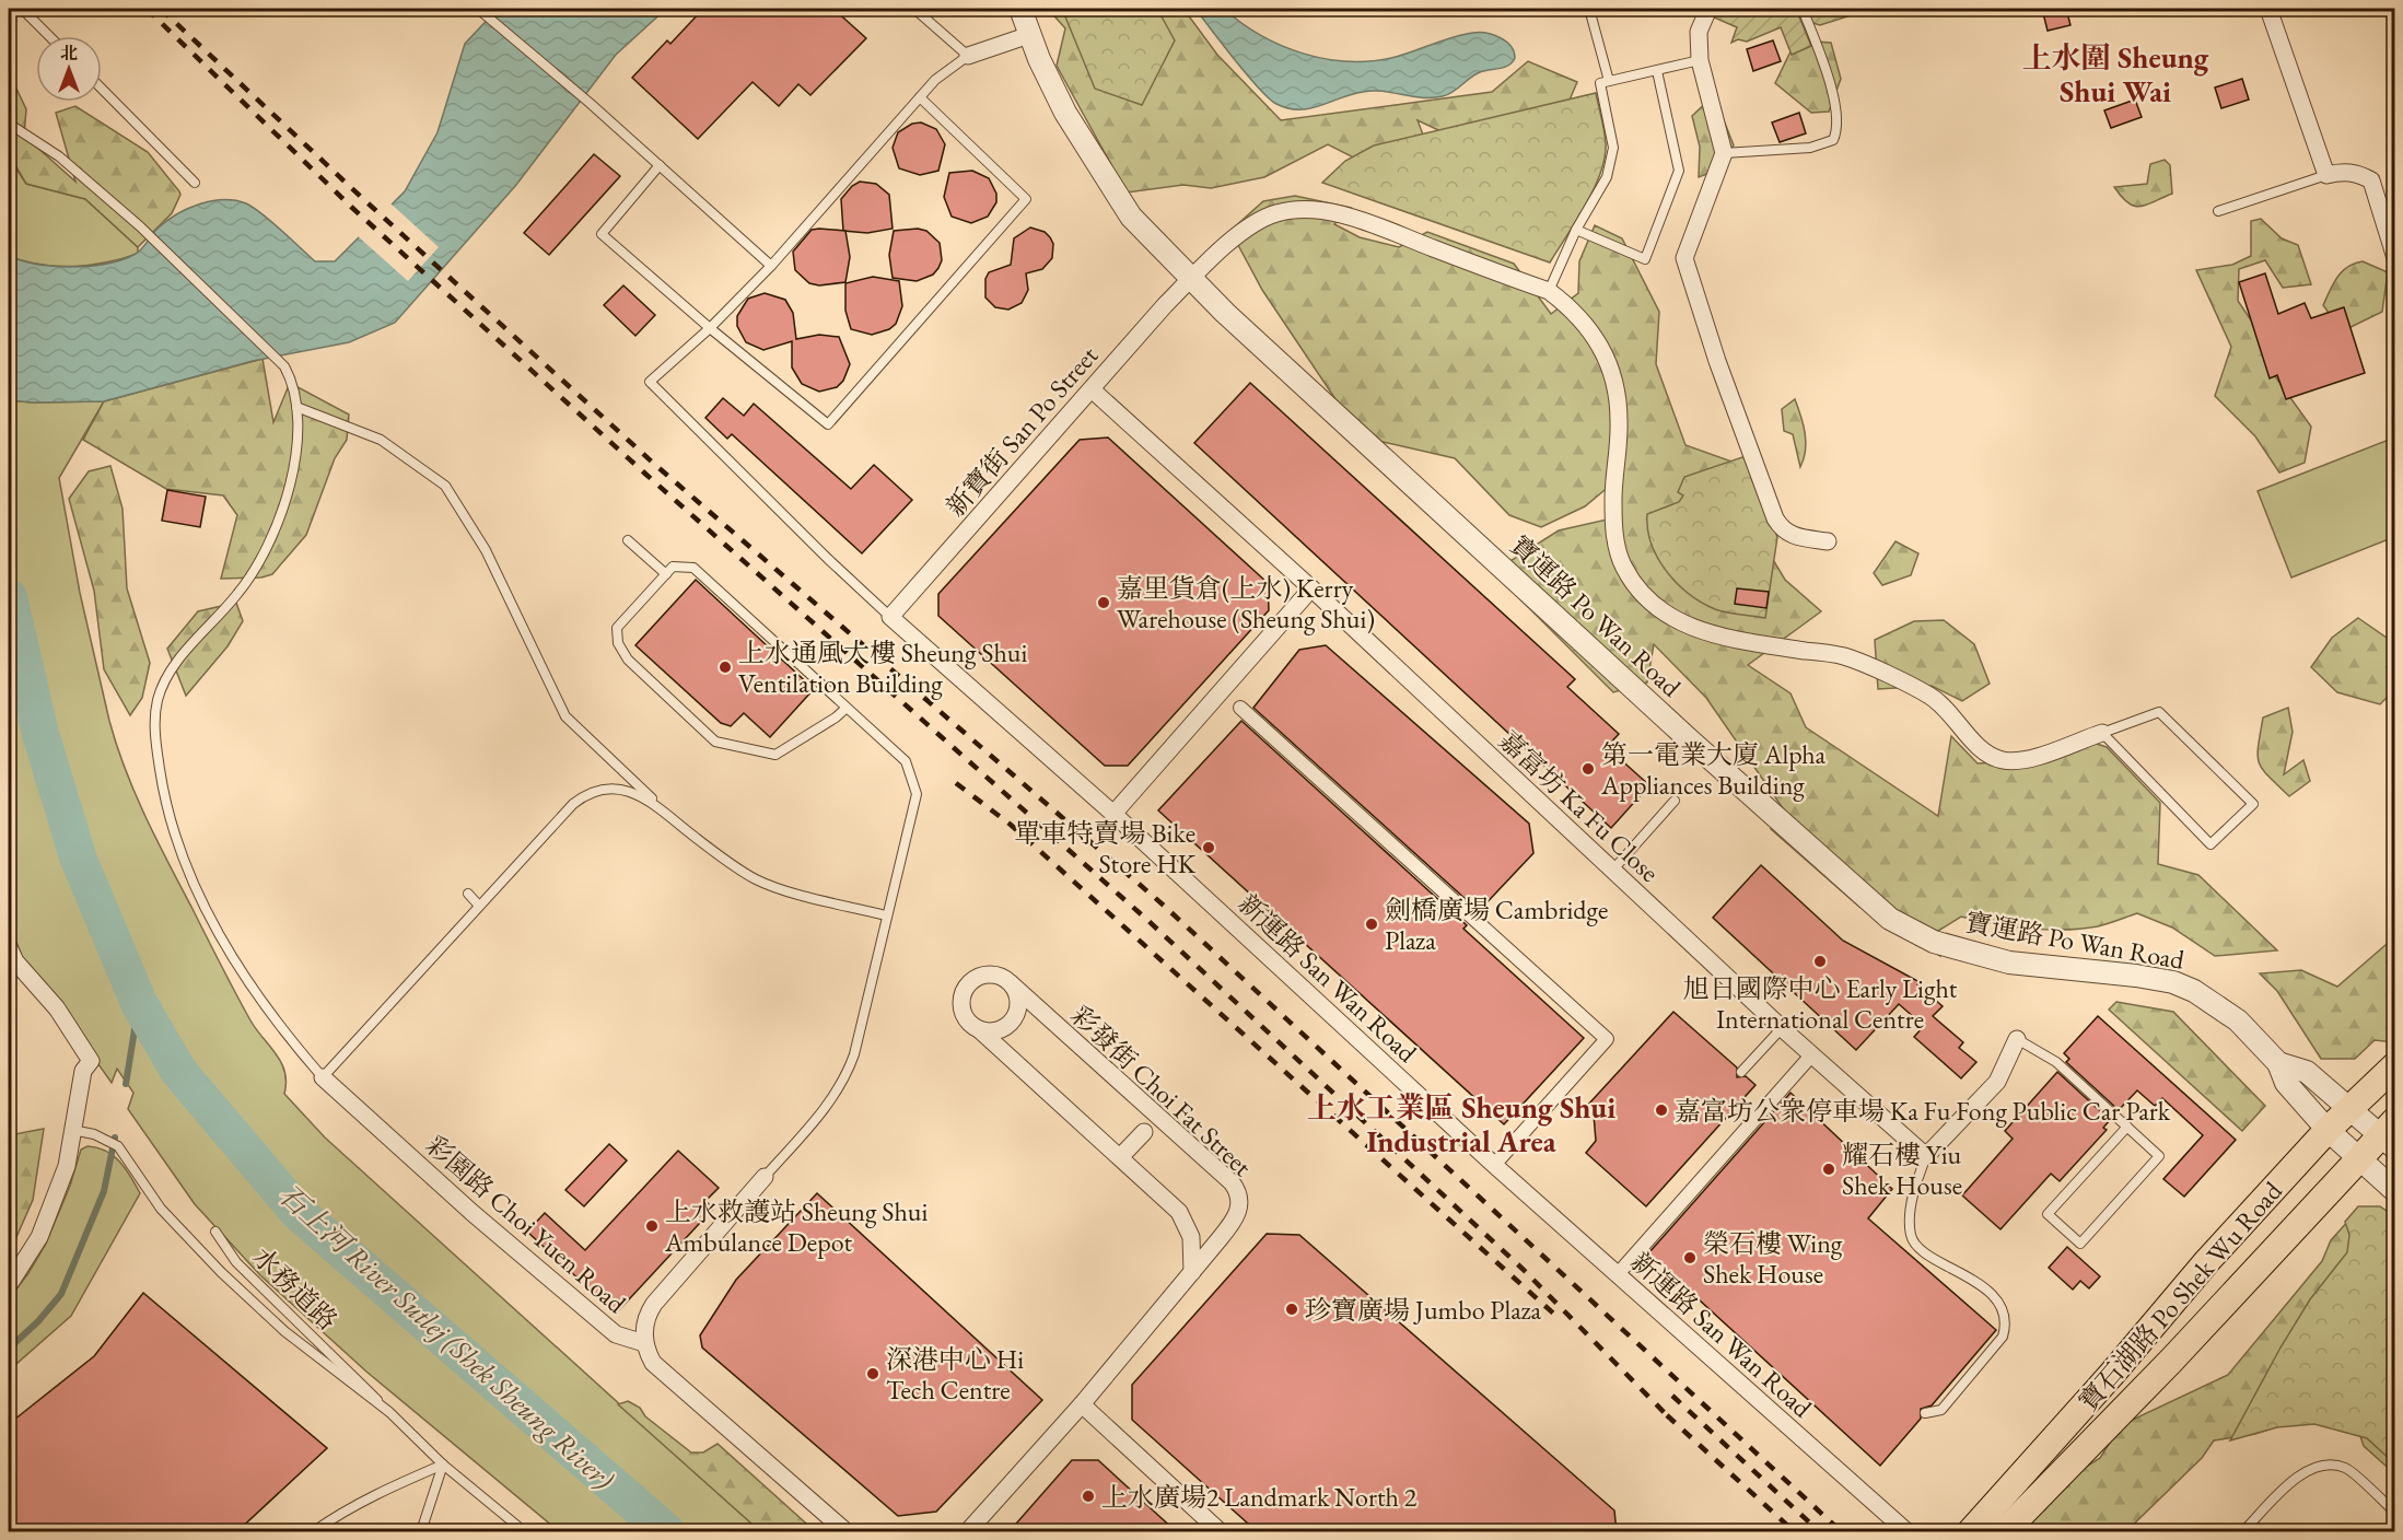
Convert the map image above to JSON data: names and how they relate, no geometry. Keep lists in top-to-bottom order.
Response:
{
  "streets": {
    "main road": ["寶石湖路 Po Shek Wu Road"],
    "street": [
      "新寶街 San Po Street",
      "寶運路 Po Wan Road",
      "嘉富坊 Ka Fu Close",
      "新運路 San Wan Road",
      "彩發街 Choi Fat Street",
      "彩園路 Choi Yuen Road"
    ],
    "lane": ["水務道路"]
  },
  "crossings": [
    ["新寶街 San Po Street", "寶運路 Po Wan Road"],
    ["新寶街 San Po Street", "嘉富坊 Ka Fu Close"],
    ["新寶街 San Po Street", "新運路 San Wan Road"],
    ["寶運路 Po Wan Road", "寶石湖路 Po Shek Wu Road"]
  ],
  "districts": ["上水圍 Sheung Shui Wai", "上水工業區 Sheung Shui Industrial Area"],
  "water": ["石上河 River Sutlej (Shek Sheung River)"],
  "places": [
    "嘉里貨倉(上水) Kerry Warehouse (Sheung Shui)",
    "上水通風大樓 Sheung Shui Ventilation Building",
    "第一電業大廈 Alpha Appliances Building",
    "單車特賣場 Bike Store HK",
    "劍橋廣場 Cambridge Plaza",
    "旭日國際中心 Early Light International Centre",
    "嘉富坊公衆停車場 Ka Fu Fong Public Car Park",
    "耀石樓 Yiu Shek House",
    "上水救護站 Sheung Shui Ambulance Depot",
    "榮石樓 Wing Shek House",
    "珍寶廣場 Jumbo Plaza",
    "深港中心 Hi Tech Centre",
    "上水廣場2 Landmark North 2"
  ],
  "north": "top"
}
